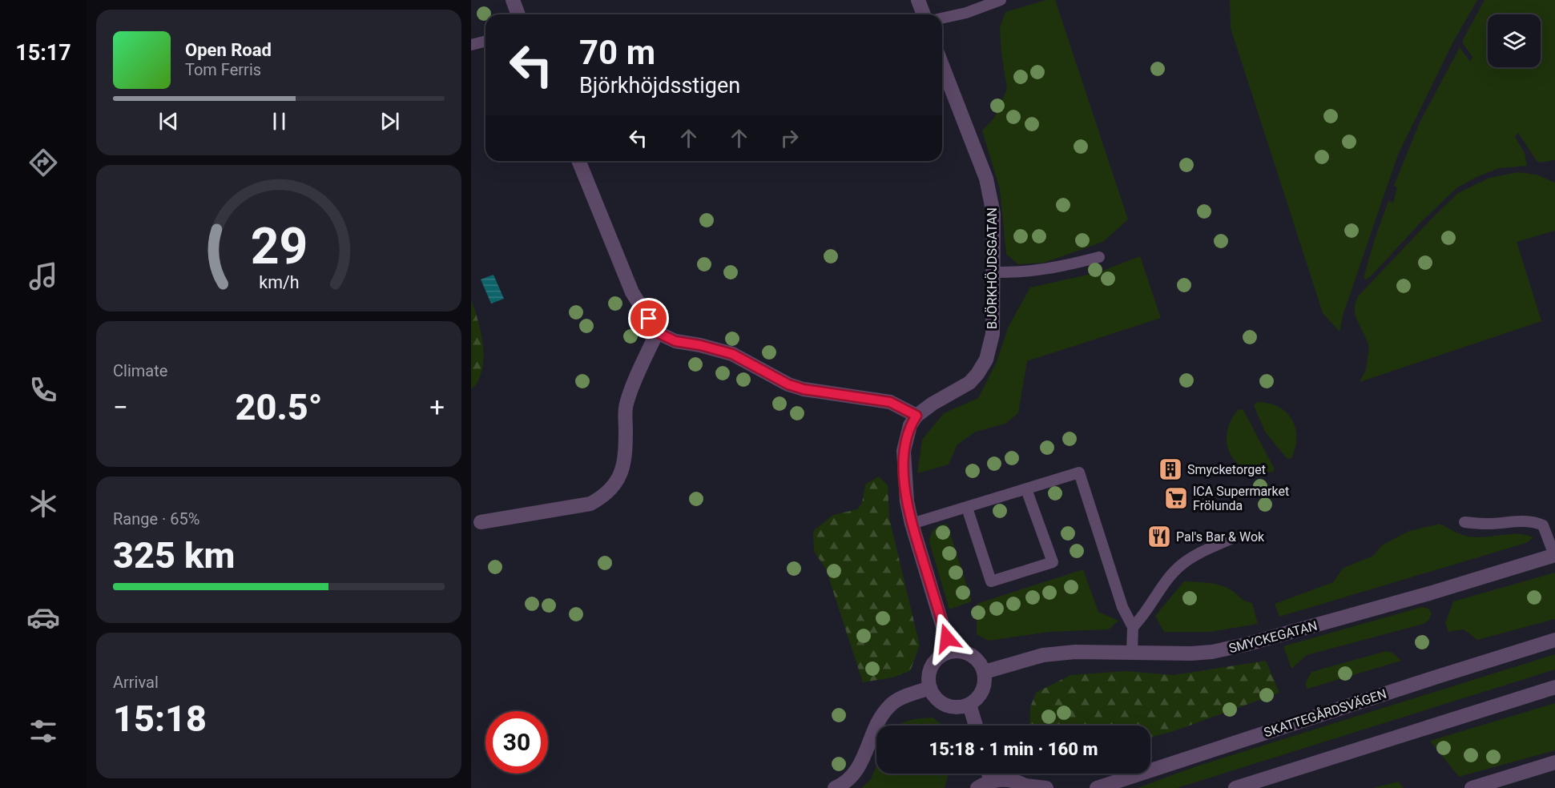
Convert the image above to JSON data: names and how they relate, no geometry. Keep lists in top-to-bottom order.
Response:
{
  "streets": {
    "street": ["BJÖRKHÖJDSGATAN", "SMYCKEGATAN", "SKATTEGÅRDSVÄGEN"]
  },
  "places": {
    "building": ["Smycketorget"],
    "supermarket": ["ICA Supermarket Frölunda"],
    "restaurant": ["Pal's Bar & Wok"]
  },
  "page": {
    "tabs": "15:17",
    "turn": ["70 m", "Björkhöjdsstigen"],
    "song": ["Open Road", "Tom Ferris"],
    "tile": [
      "Climate",
      ["Range · 65%", "325 km"],
      ["Arrival", "15:18"]
    ],
    "heat": ["−", "20.5°", "+"],
    "limit": "30",
    "trip": "15:18 · 1 min · 160 m",
    "gauge": ["29", "km/h"]
  }
}
